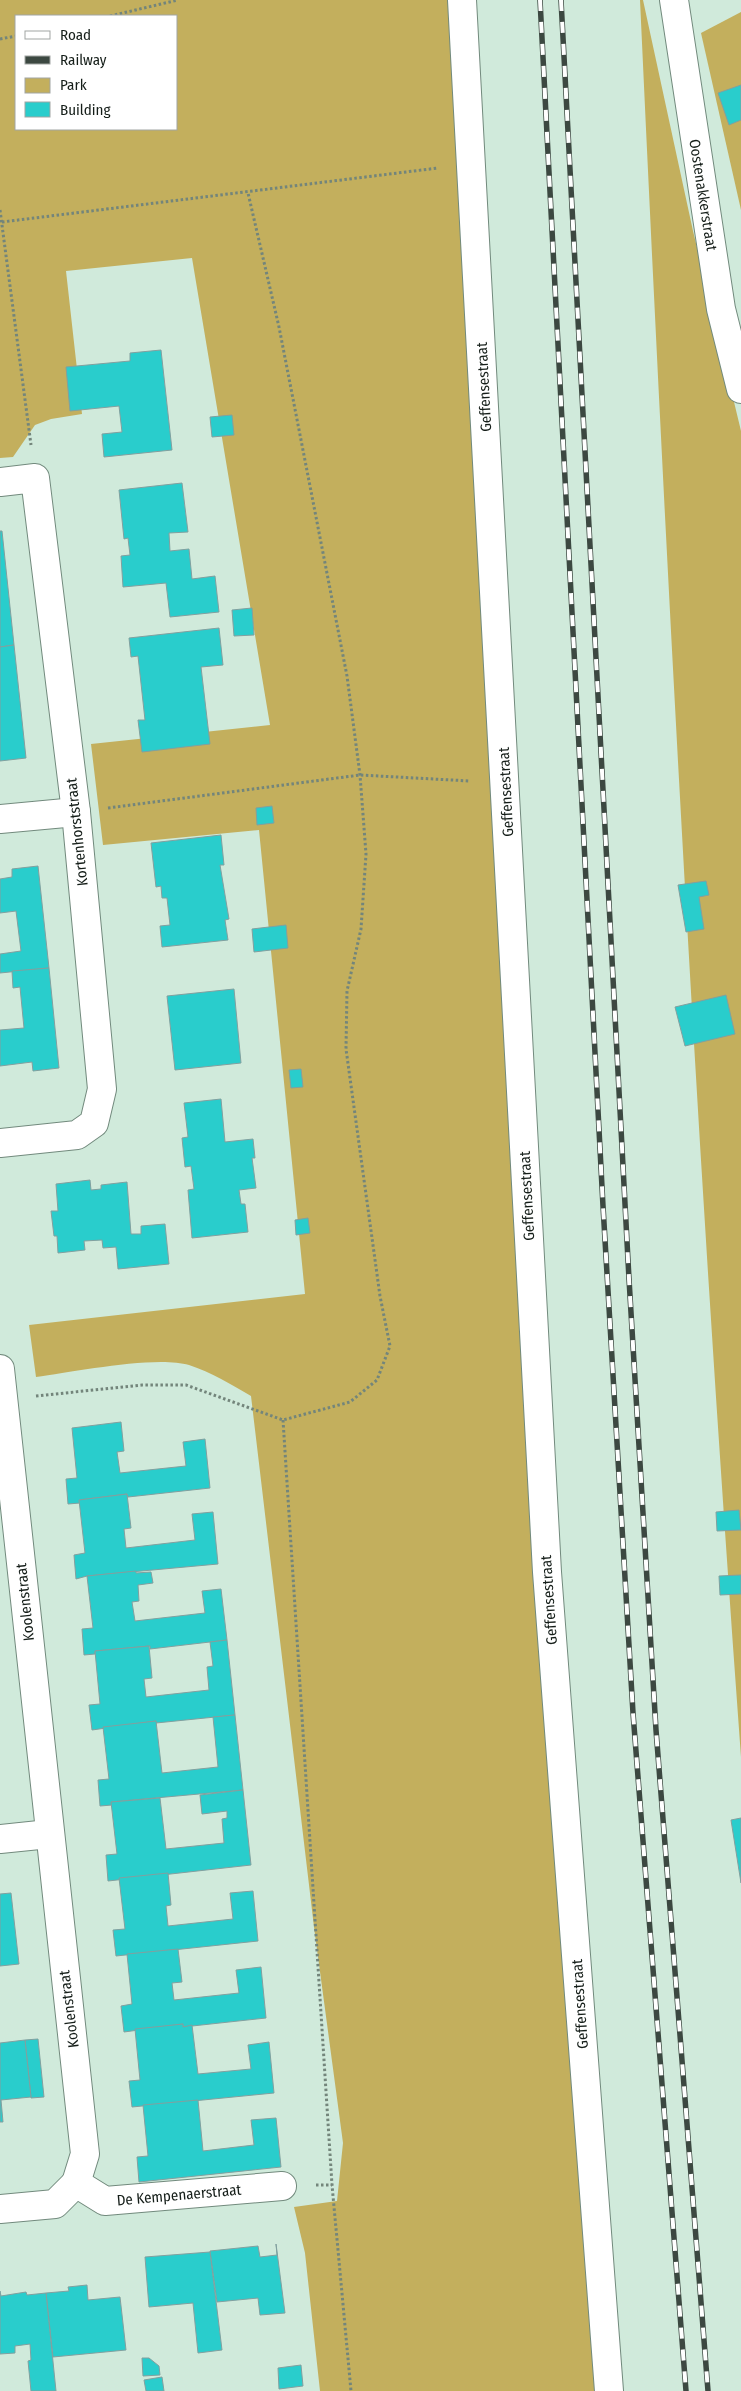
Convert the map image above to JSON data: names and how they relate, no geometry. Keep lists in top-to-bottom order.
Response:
{
  "streets": {
    "street": [
      "Oostenakkerstraat",
      "Geffensestraat",
      "Kortenhorststraat",
      "Koolenstraat",
      "De Kempenaerstraat"
    ]
  },
  "crossings": [
    ["Koolenstraat", "De Kempenaerstraat"]
  ],
  "legend": [
    "Road",
    "Railway",
    "Park",
    "Building"
  ]
}
